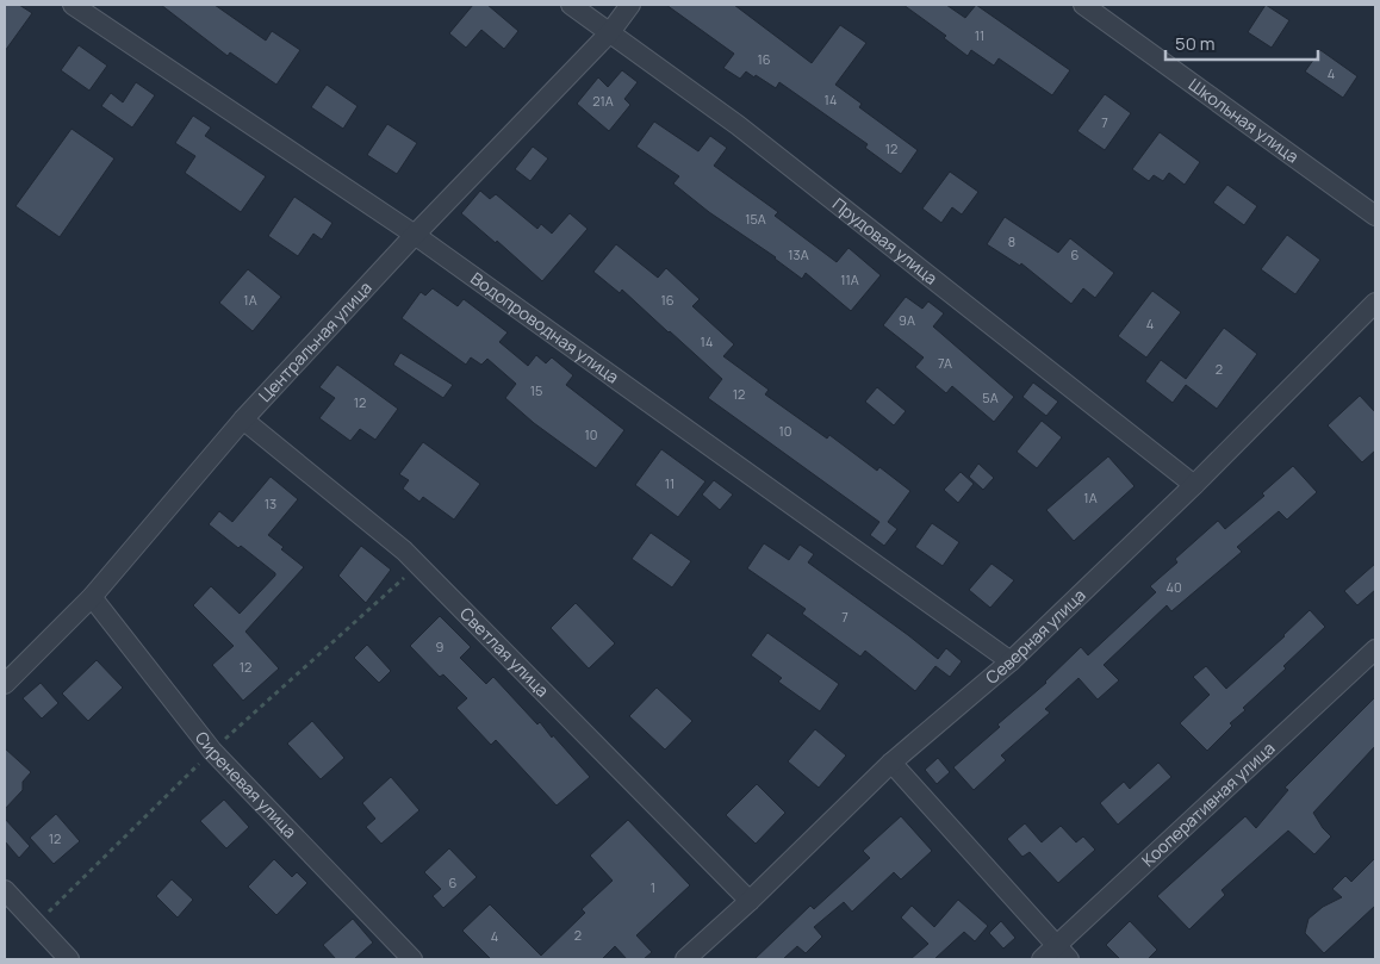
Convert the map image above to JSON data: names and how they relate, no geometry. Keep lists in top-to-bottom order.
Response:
{
  "streets": {
    "street": [
      "Школьная улица",
      "Прудовая улица",
      "Водопроводная улица",
      "Центральная улица",
      "Северная улица",
      "Светлая улица",
      "Сиреневая улица",
      "Кооперативная улица"
    ]
  },
  "crossings": [
    ["Прудовая улица", "Центральная улица"],
    ["Прудовая улица", "Северная улица"],
    ["Водопроводная улица", "Центральная улица"],
    ["Водопроводная улица", "Северная улица"],
    ["Центральная улица", "Светлая улица"],
    ["Центральная улица", "Сиреневая улица"],
    ["Северная улица", "Светлая улица"]
  ],
  "house_numbers": [
    "11",
    "16",
    "4",
    "14",
    "21А",
    "7",
    "12",
    "15А",
    "8",
    "13А",
    "6",
    "11А",
    "1А",
    "16",
    "9А",
    "4",
    "14",
    "7А",
    "2",
    "15",
    "12",
    "5А",
    "12",
    "10",
    "10",
    "11",
    "1А",
    "13",
    "40",
    "7",
    "9",
    "12",
    "12",
    "6",
    "1",
    "2",
    "4"
  ],
  "scale_bar": "50 m"
}
